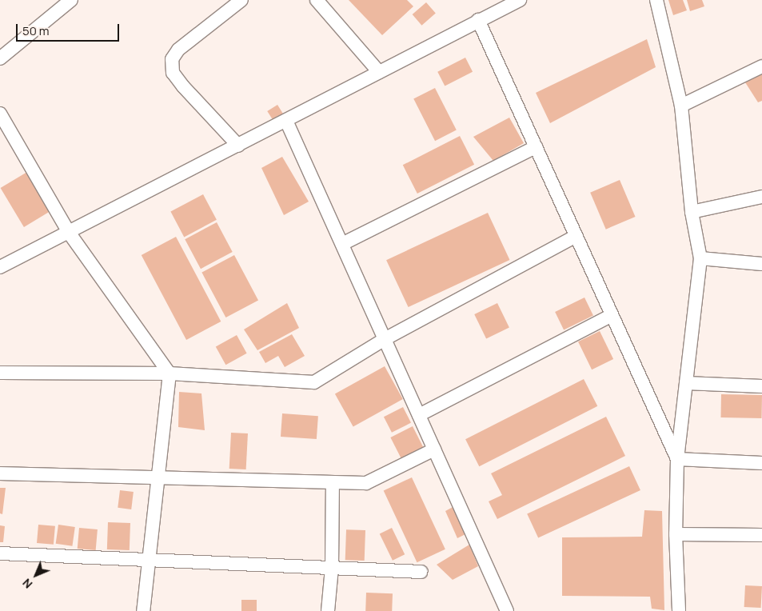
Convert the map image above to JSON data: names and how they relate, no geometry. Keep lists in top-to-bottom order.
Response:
{
  "scale_bar": "50 m",
  "north": "bottom left"
}
